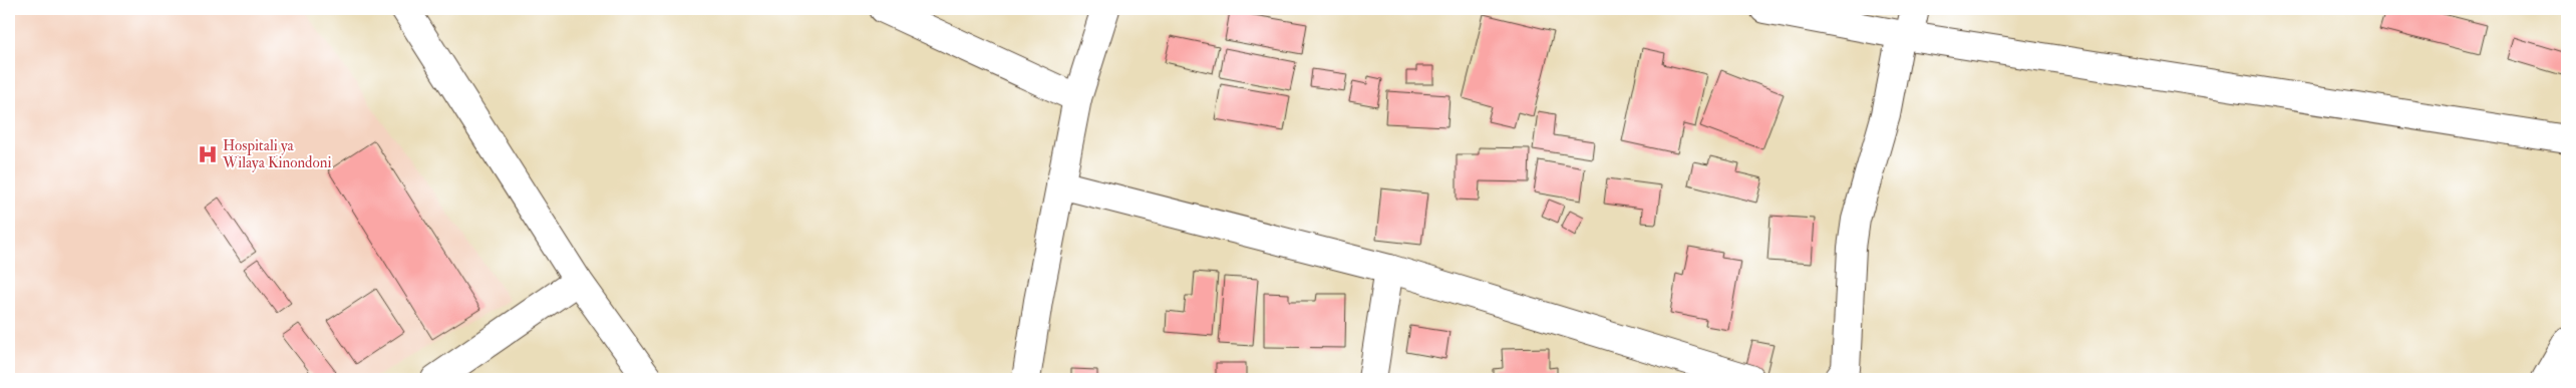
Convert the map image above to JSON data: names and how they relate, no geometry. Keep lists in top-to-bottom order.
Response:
{
  "places": {
    "hospital": ["Hospitali ya Wilaya Kinondoni"]
  }
}
